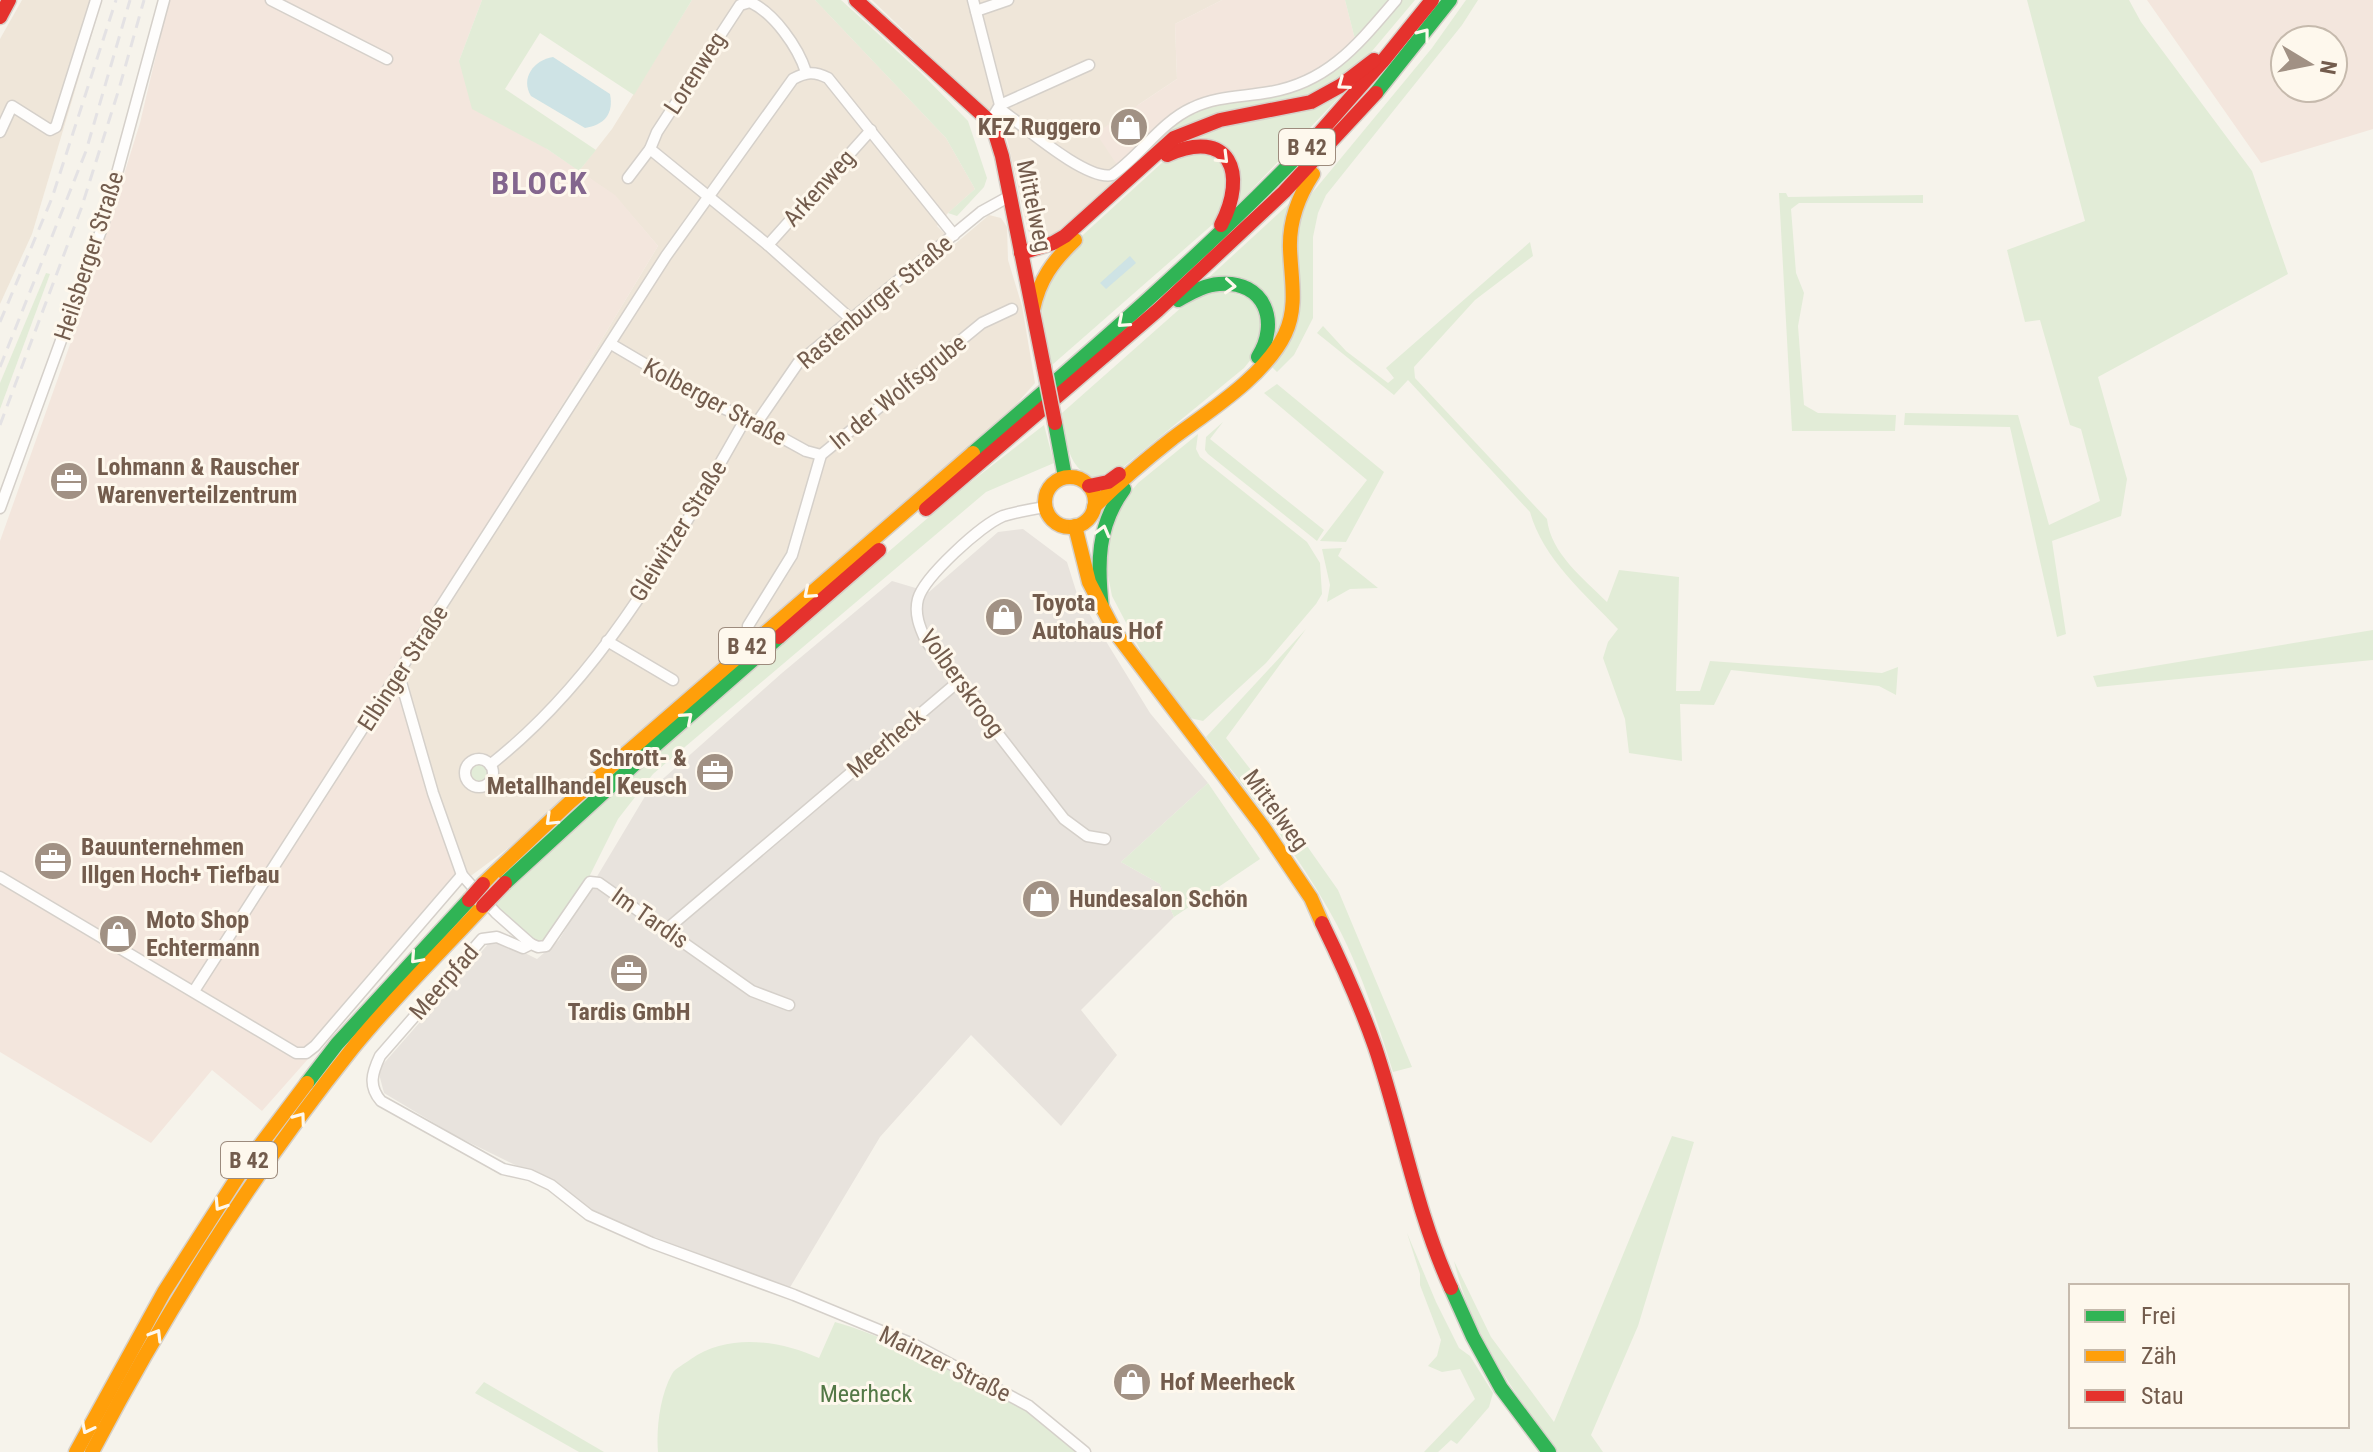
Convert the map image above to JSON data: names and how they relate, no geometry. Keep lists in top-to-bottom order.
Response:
{
  "streets": {
    "main road": ["B 42", "Mittelweg"],
    "street": [
      "Lorenweg",
      "Arkenweg",
      "Heilsberger Straße",
      "Rastenburger Straße",
      "In der Wolfsgrube",
      "Kolberger Straße",
      "Gleiwitzer Straße",
      "Elbinger Straße",
      "Volberskroog",
      "Meerheck",
      "Im Tardis",
      "Meerpfad",
      "Mainzer Straße"
    ]
  },
  "crossings": [
    ["Lorenweg", "Elbinger Straße"],
    ["Mittelweg", "Rastenburger Straße"],
    ["Mittelweg", "Volberskroog"],
    ["Rastenburger Straße", "Kolberger Straße"],
    ["Rastenburger Straße", "Gleiwitzer Straße"],
    ["In der Wolfsgrube", "Kolberger Straße"],
    ["Kolberger Straße", "Gleiwitzer Straße"],
    ["Kolberger Straße", "Elbinger Straße"],
    ["Volberskroog", "Meerheck"],
    ["Meerheck", "Im Tardis"],
    ["Im Tardis", "Meerpfad"],
    ["Meerpfad", "Mainzer Straße"]
  ],
  "districts": ["BLOCK"],
  "parks": ["Meerheck"],
  "places": {
    "shop": [
      "KFZ Ruggero",
      "Toyota Autohaus Hof",
      "Hundesalon Schön",
      "Moto Shop Echtermann",
      "Hof Meerheck"
    ],
    "office": [
      "Lohmann & Rauscher Warenverteilzentrum",
      "Schrott- & Metallhandel Keusch",
      "Bauunternehmen Illgen Hoch+ Tiefbau",
      "Tardis GmbH"
    ]
  },
  "legend": ["Frei", "Zäh", "Stau"],
  "north": "right"
}
